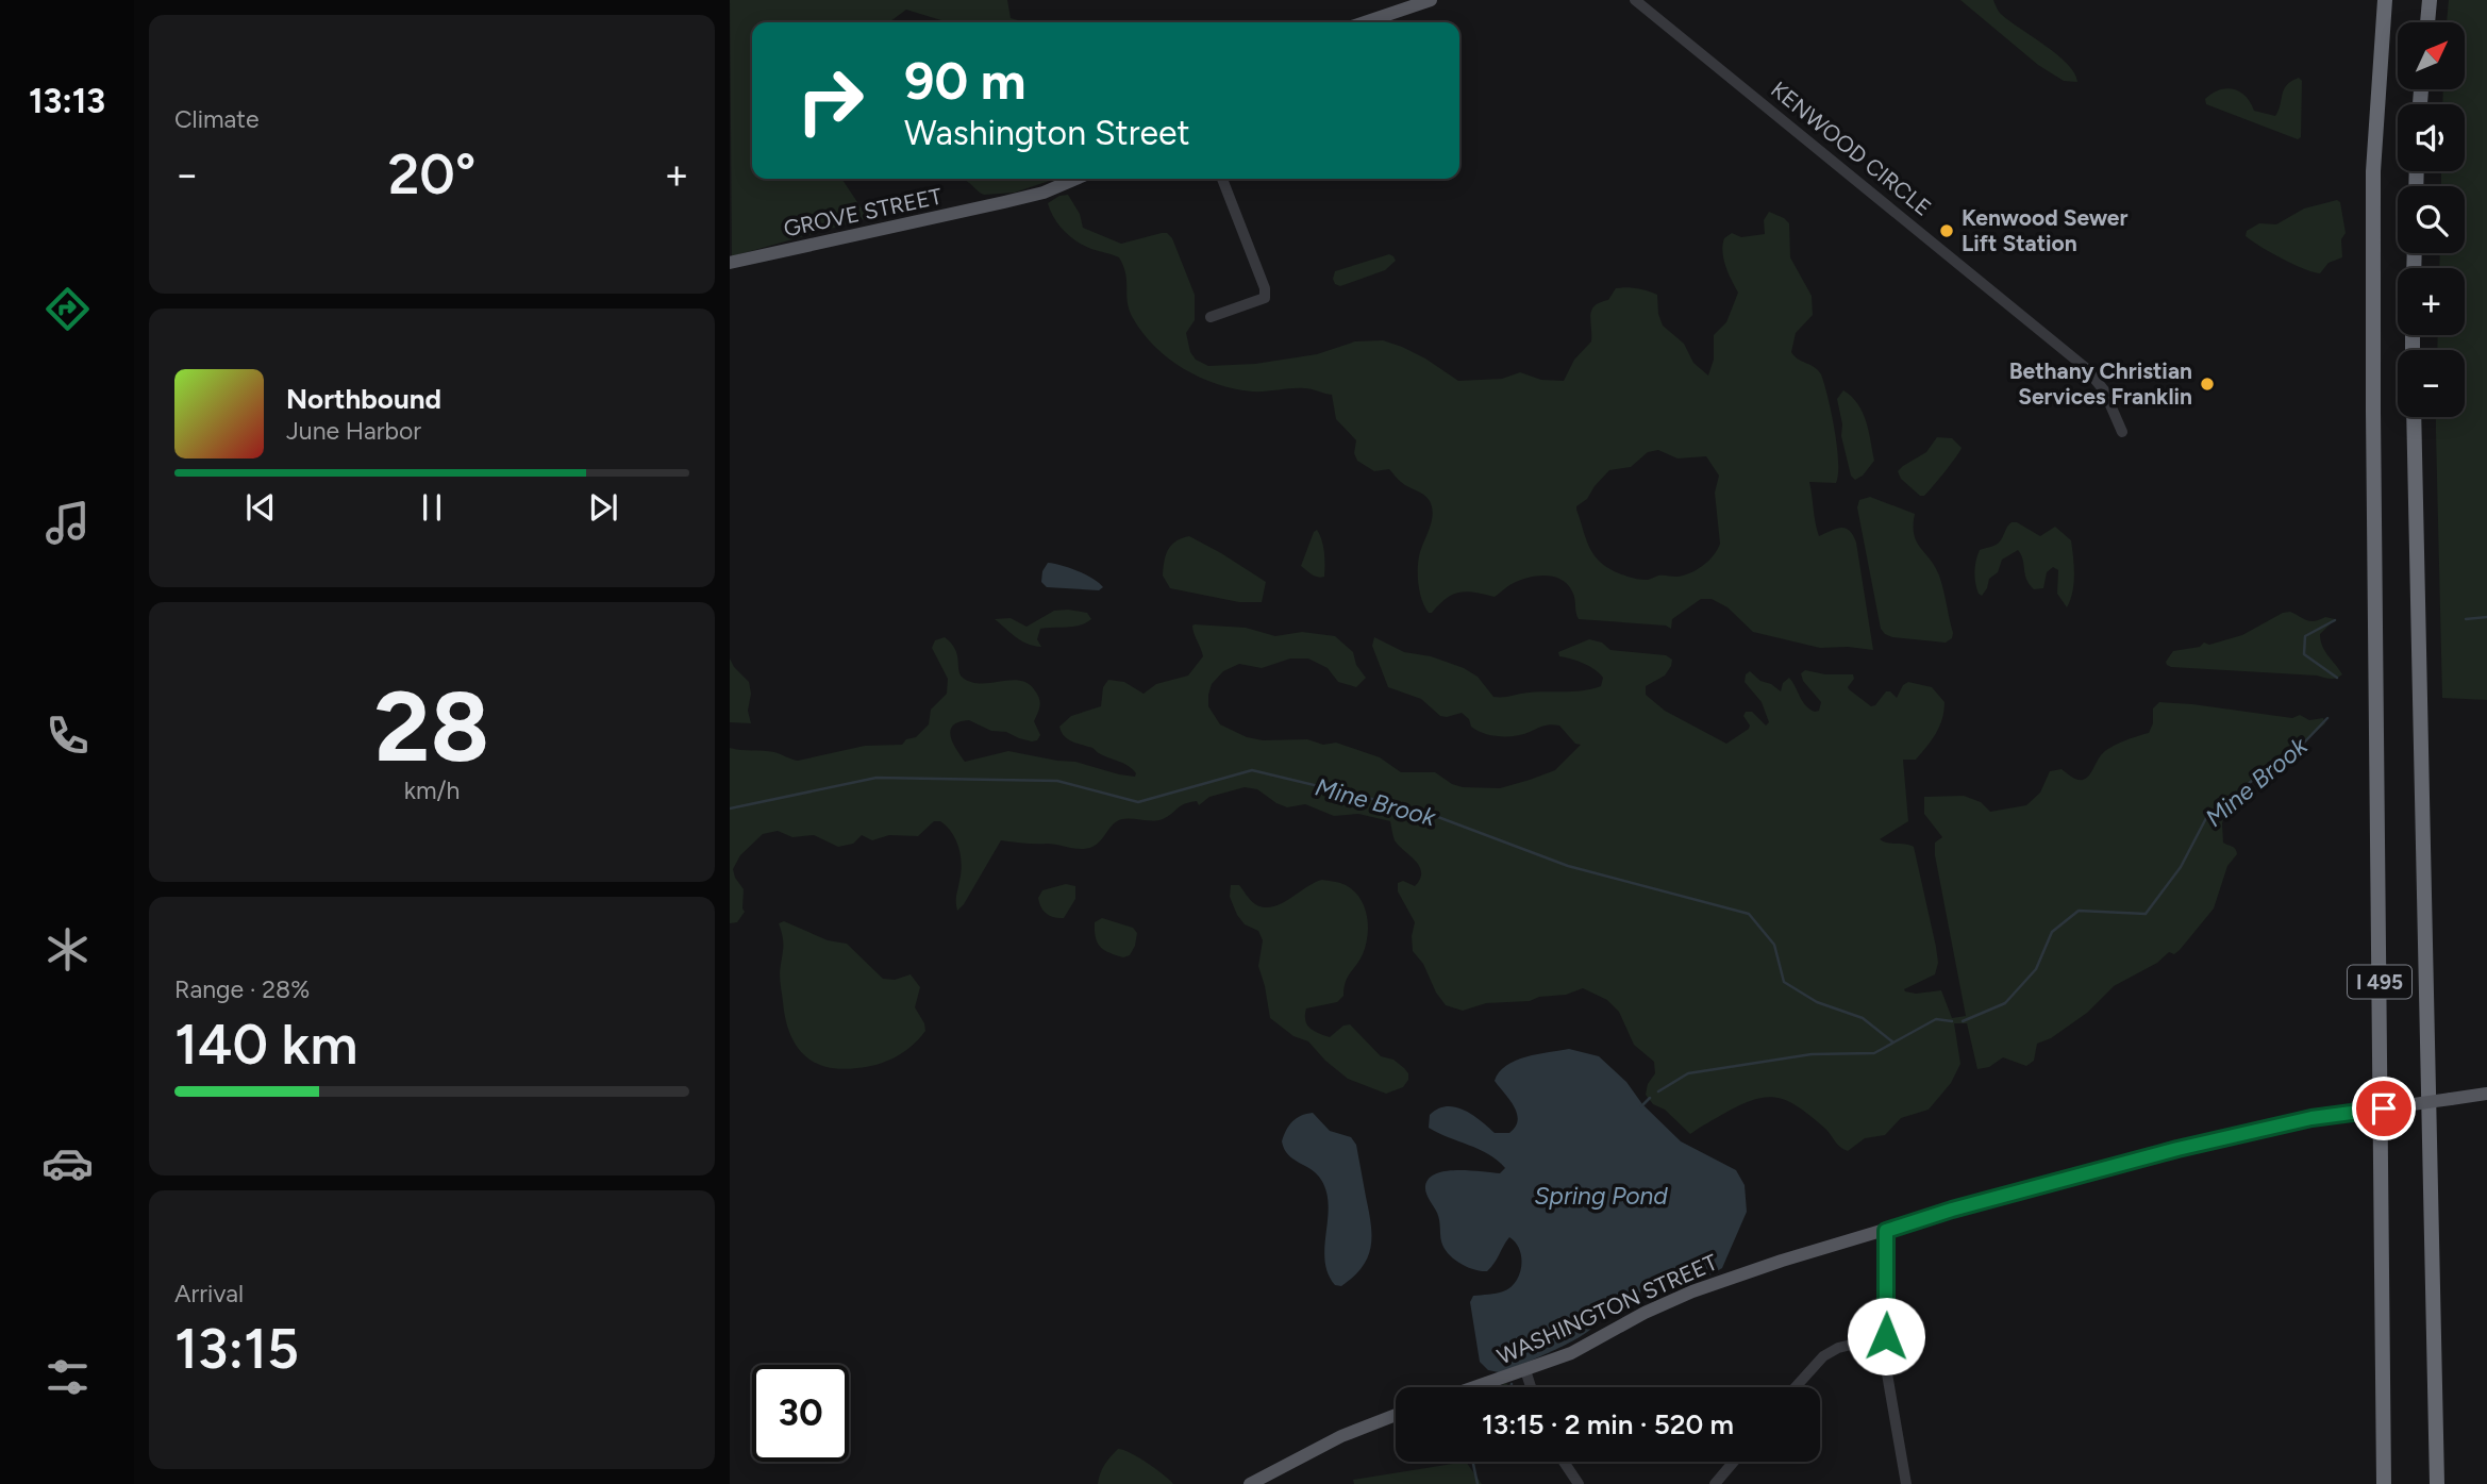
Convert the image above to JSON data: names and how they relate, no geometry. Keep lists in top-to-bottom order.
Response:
{
  "streets": {
    "highway": ["I 495"],
    "main road": ["GROVE STREET", "WASHINGTON STREET"],
    "street": ["KENWOOD CIRCLE"]
  },
  "water": ["Mine Brook", "Spring Pond"],
  "places": ["Kenwood Sewer Lift Station", "Bethany Christian Services Franklin"],
  "north": "top right",
  "page": {
    "tabs": "13:13",
    "tile": [
      "Climate",
      ["28", "km/h"],
      ["Range · 28%", "140 km"],
      ["Arrival", "13:15"]
    ],
    "map_buttons": ["+", "−"],
    "turn": ["90 m", "Washington Street"],
    "heat": ["−", "20°", "+"],
    "song": ["Northbound", "June Harbor"],
    "limit": "30",
    "trip": "13:15 · 2 min · 520 m"
  }
}
